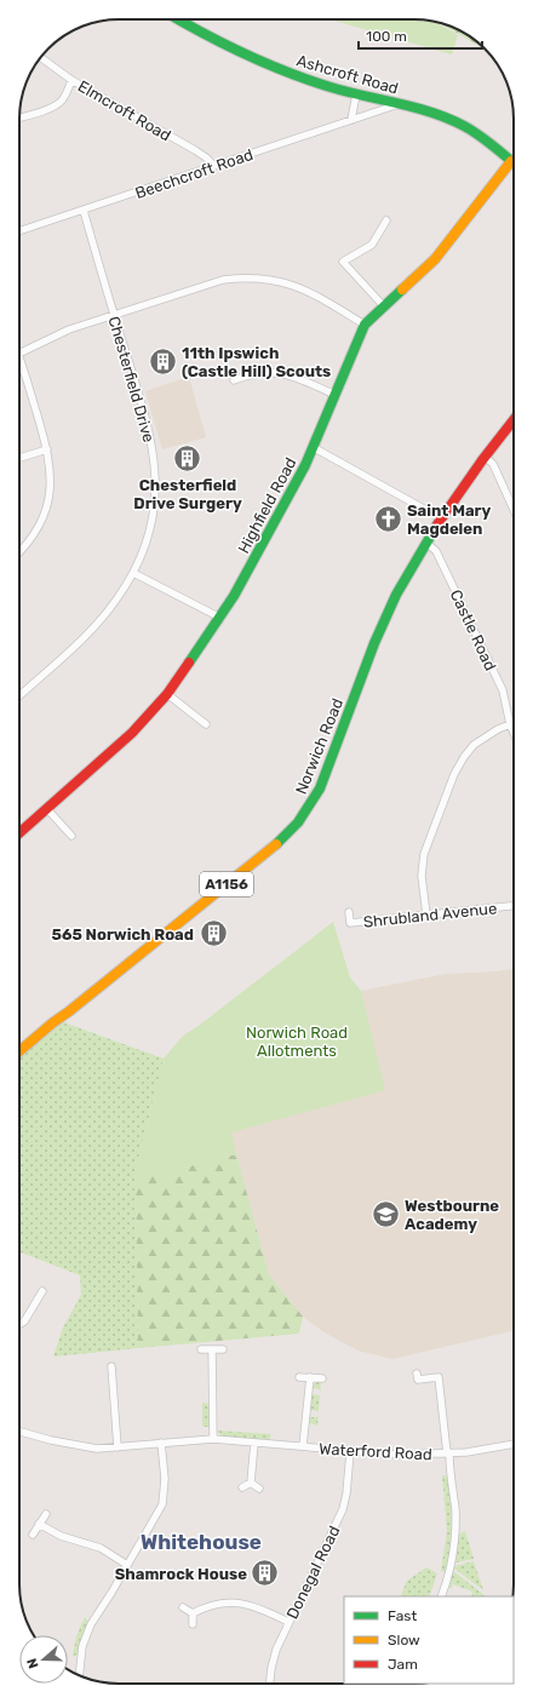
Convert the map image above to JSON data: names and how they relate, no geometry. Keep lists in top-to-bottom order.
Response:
{
  "streets": {
    "street": [
      "Ashcroft Road",
      "Elmcroft Road",
      "Beechcroft Road",
      "Chesterfield Drive",
      "Highfield Road",
      "Castle Road",
      "Norwich Road",
      "A1156",
      "Shrubland Avenue",
      "Waterford Road",
      "Donegal Road"
    ]
  },
  "crossings": [
    ["Ashcroft Road", "Beechcroft Road"],
    ["Ashcroft Road", "Highfield Road"],
    ["Elmcroft Road", "Beechcroft Road"],
    ["Beechcroft Road", "Chesterfield Drive"],
    ["Castle Road", "Norwich Road"],
    ["Waterford Road", "Donegal Road"]
  ],
  "districts": ["Whitehouse"],
  "parks": ["Norwich Road Allotments"],
  "places": {
    "building": [
      "11th Ipswich (Castle Hill) Scouts",
      "Chesterfield Drive Surgery",
      "565 Norwich Road",
      "Shamrock House"
    ],
    "church": ["Saint Mary Magdelen"],
    "school or university": ["Westbourne Academy"]
  },
  "legend": ["Fast", "Slow", "Jam"],
  "scale_bar": "100 m",
  "north": "left"
}
